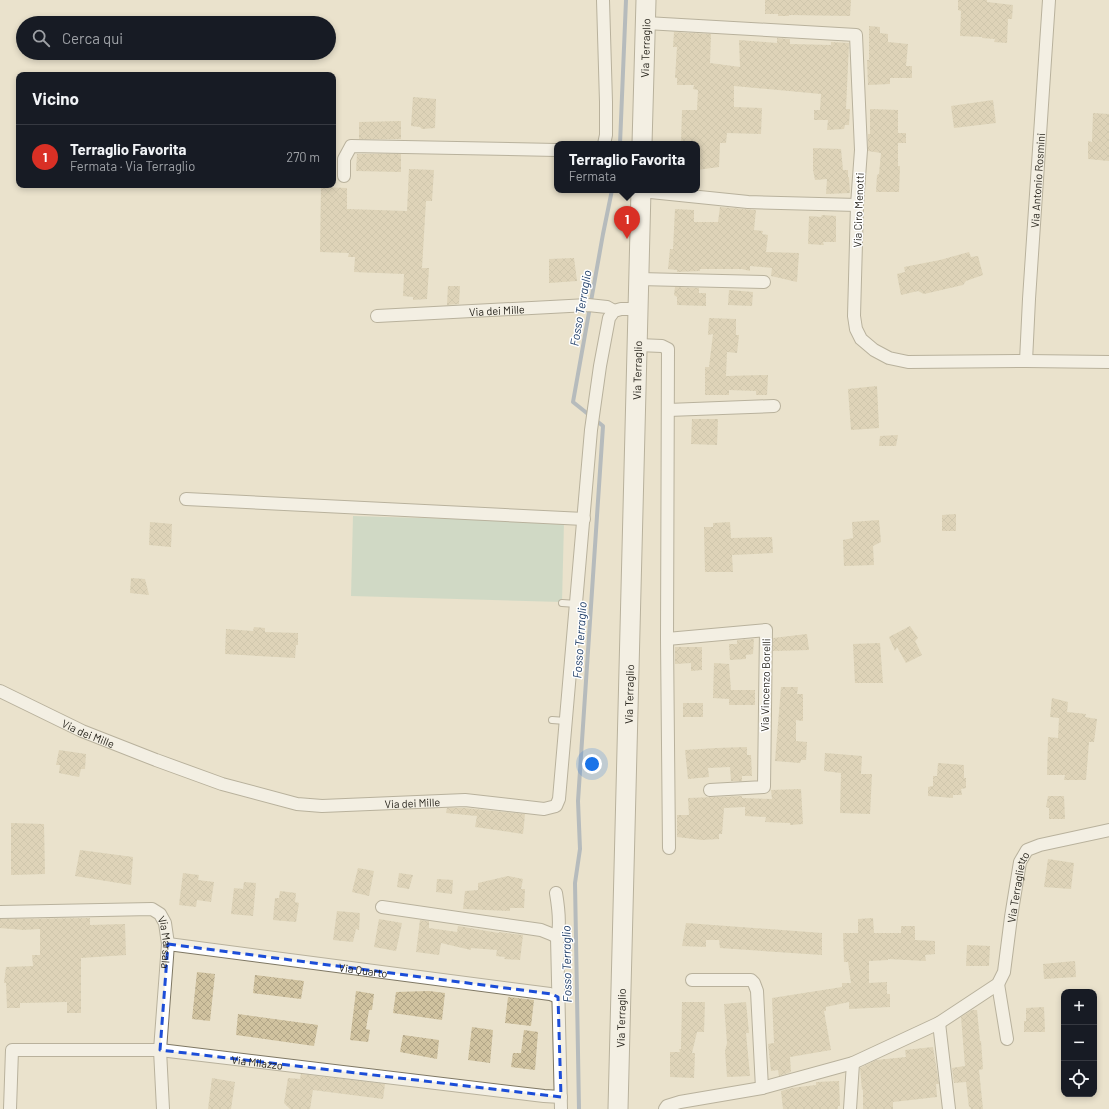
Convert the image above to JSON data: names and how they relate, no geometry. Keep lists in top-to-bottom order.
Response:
{
  "streets": {
    "main road": ["Via Terraglio"],
    "street": [
      "Via Antonio Rosmini",
      "Via Ciro Menotti",
      "Via dei Mille",
      "Via Vincenzo Borelli",
      "Via Terraglietto",
      "Via Marsala",
      "Via Quarto",
      "Via Milazzo"
    ]
  },
  "crossings": [
    ["Via Terraglio", "Via Ciro Menotti"],
    ["Via Terraglio", "Via dei Mille"],
    ["Via Antonio Rosmini", "Via Ciro Menotti"],
    ["Via Marsala", "Via Quarto"],
    ["Via Marsala", "Via Milazzo"]
  ],
  "water": ["Fosso Terraglio"],
  "page": {
    "search": "Cerca qui",
    "heading": "Vicino",
    "list": [
      {
        "mark": "1",
        "name": "Terraglio Favorita",
        "note": "Fermata · Via Terraglio",
        "value": "270 m"
      }
    ],
    "popup": ["Terraglio Favorita", "Fermata"],
    "pins": "1",
    "map_buttons": ["+", "−"]
  }
}
